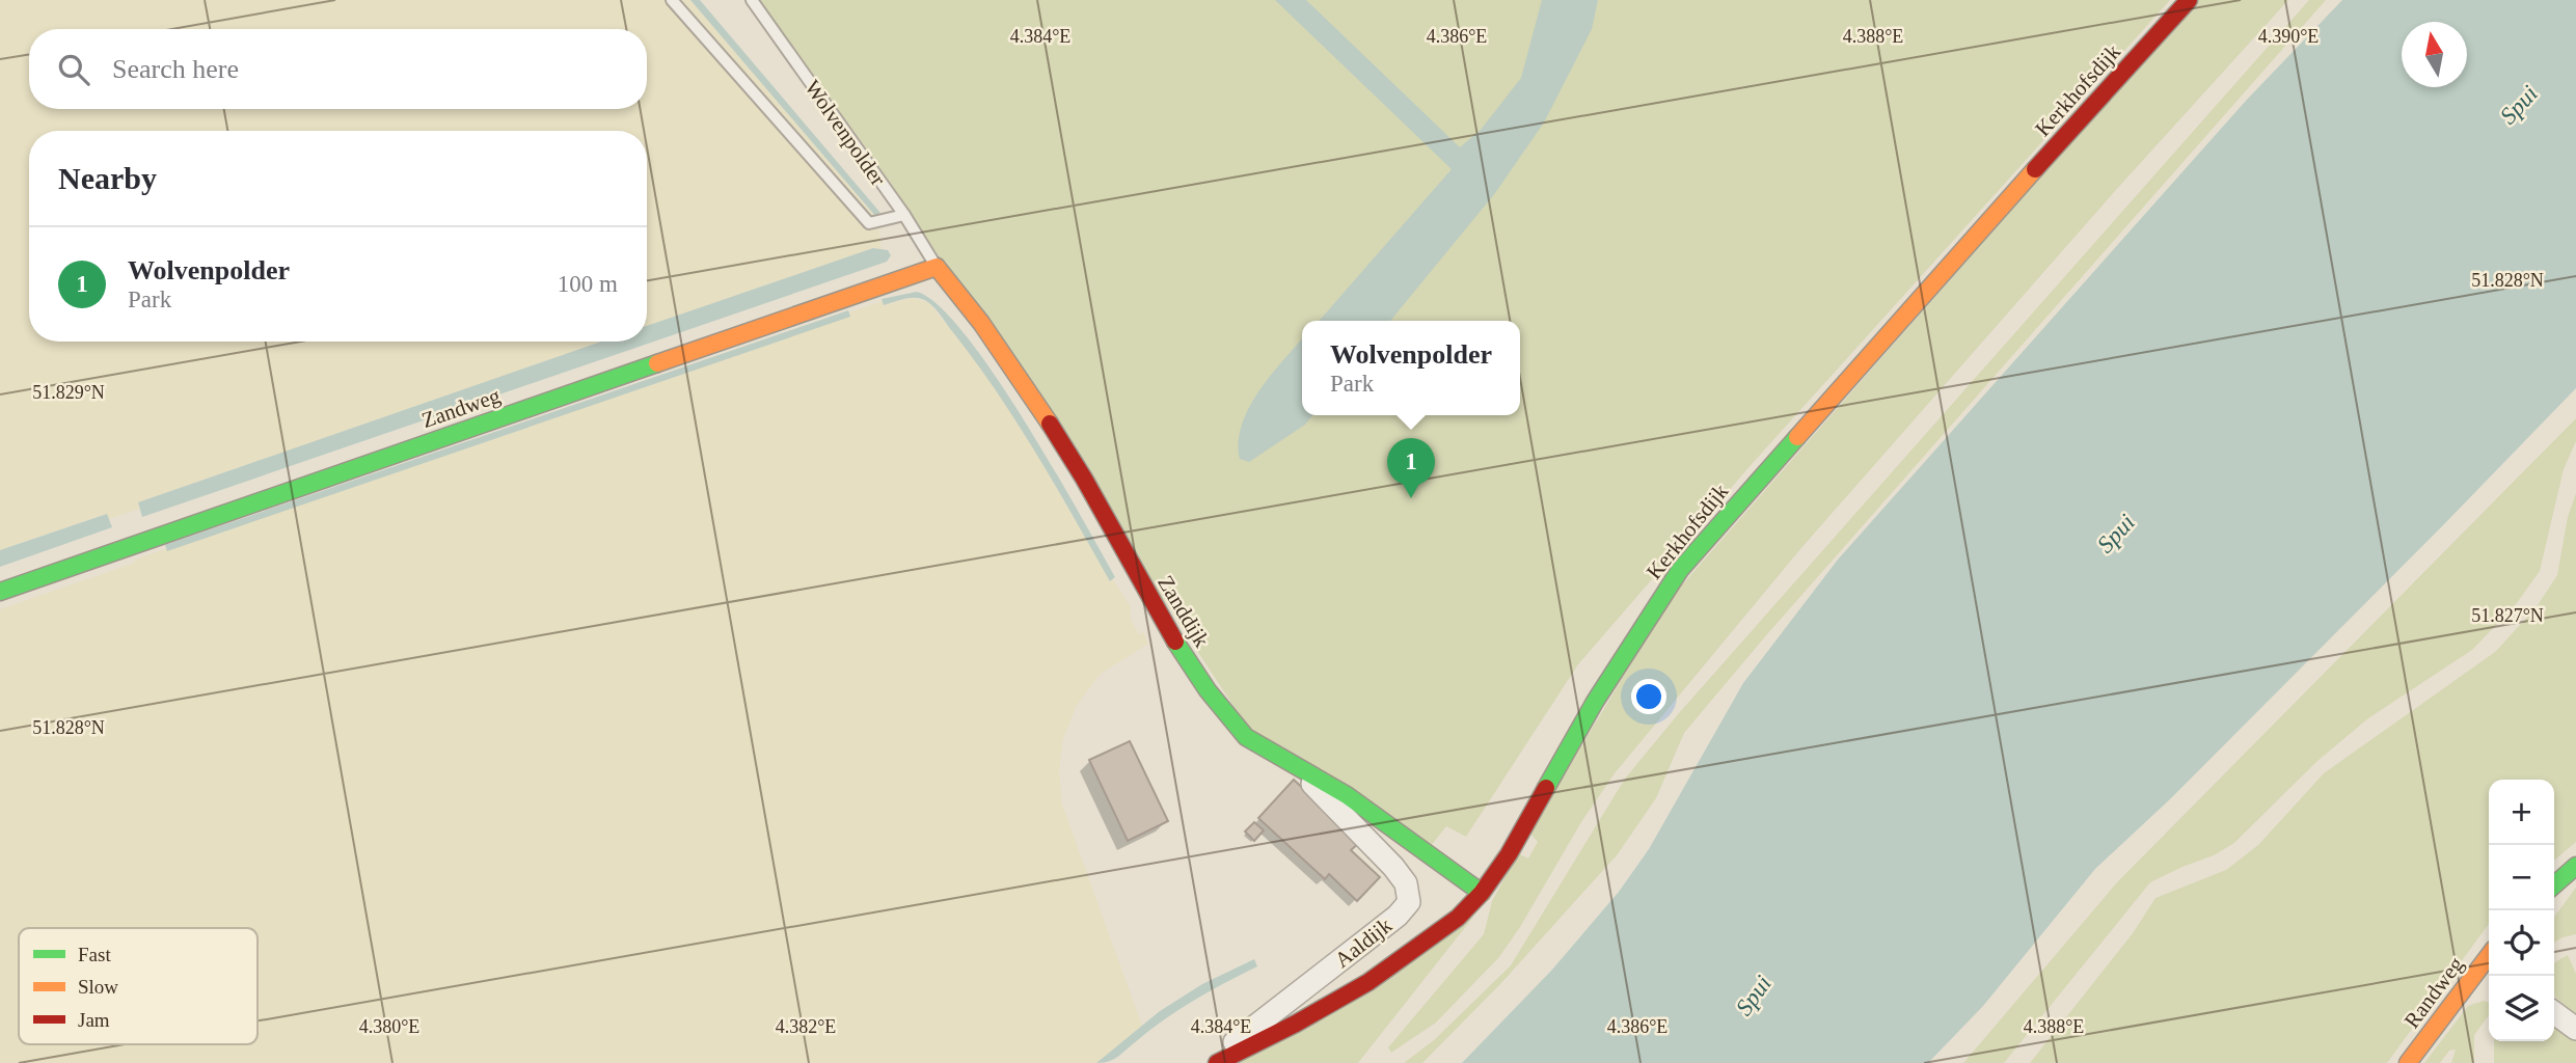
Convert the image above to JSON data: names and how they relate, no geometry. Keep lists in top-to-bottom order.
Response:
{
  "streets": {
    "street": [
      "Kerkhofsdijk",
      "Zandweg",
      "Zanddijk",
      "Aaldijk",
      "Randweg"
    ],
    "lane": ["Wolvenpolder"]
  },
  "crossings": [
    ["Kerkhofsdijk", "Zanddijk"],
    ["Wolvenpolder", "Zandweg"],
    ["Wolvenpolder", "Zanddijk"],
    ["Zandweg", "Zanddijk"],
    ["Zanddijk", "Aaldijk"]
  ],
  "water": ["Spui"],
  "legend": ["Fast", "Slow", "Jam"],
  "north": "top",
  "page": {
    "search": "Search here",
    "heading": "Nearby",
    "list": [
      {
        "mark": "1",
        "name": "Wolvenpolder",
        "note": "Park",
        "value": "100 m"
      }
    ],
    "popup": ["Wolvenpolder", "Park"],
    "pins": "1",
    "map_buttons": ["+", "−"]
  },
  "coordinates": [
    "4.384°E",
    "4.386°E",
    "4.388°E",
    "4.390°E",
    "51.828°N",
    "51.829°N",
    "51.827°N",
    "4.380°E",
    "4.382°E"
  ]
}
